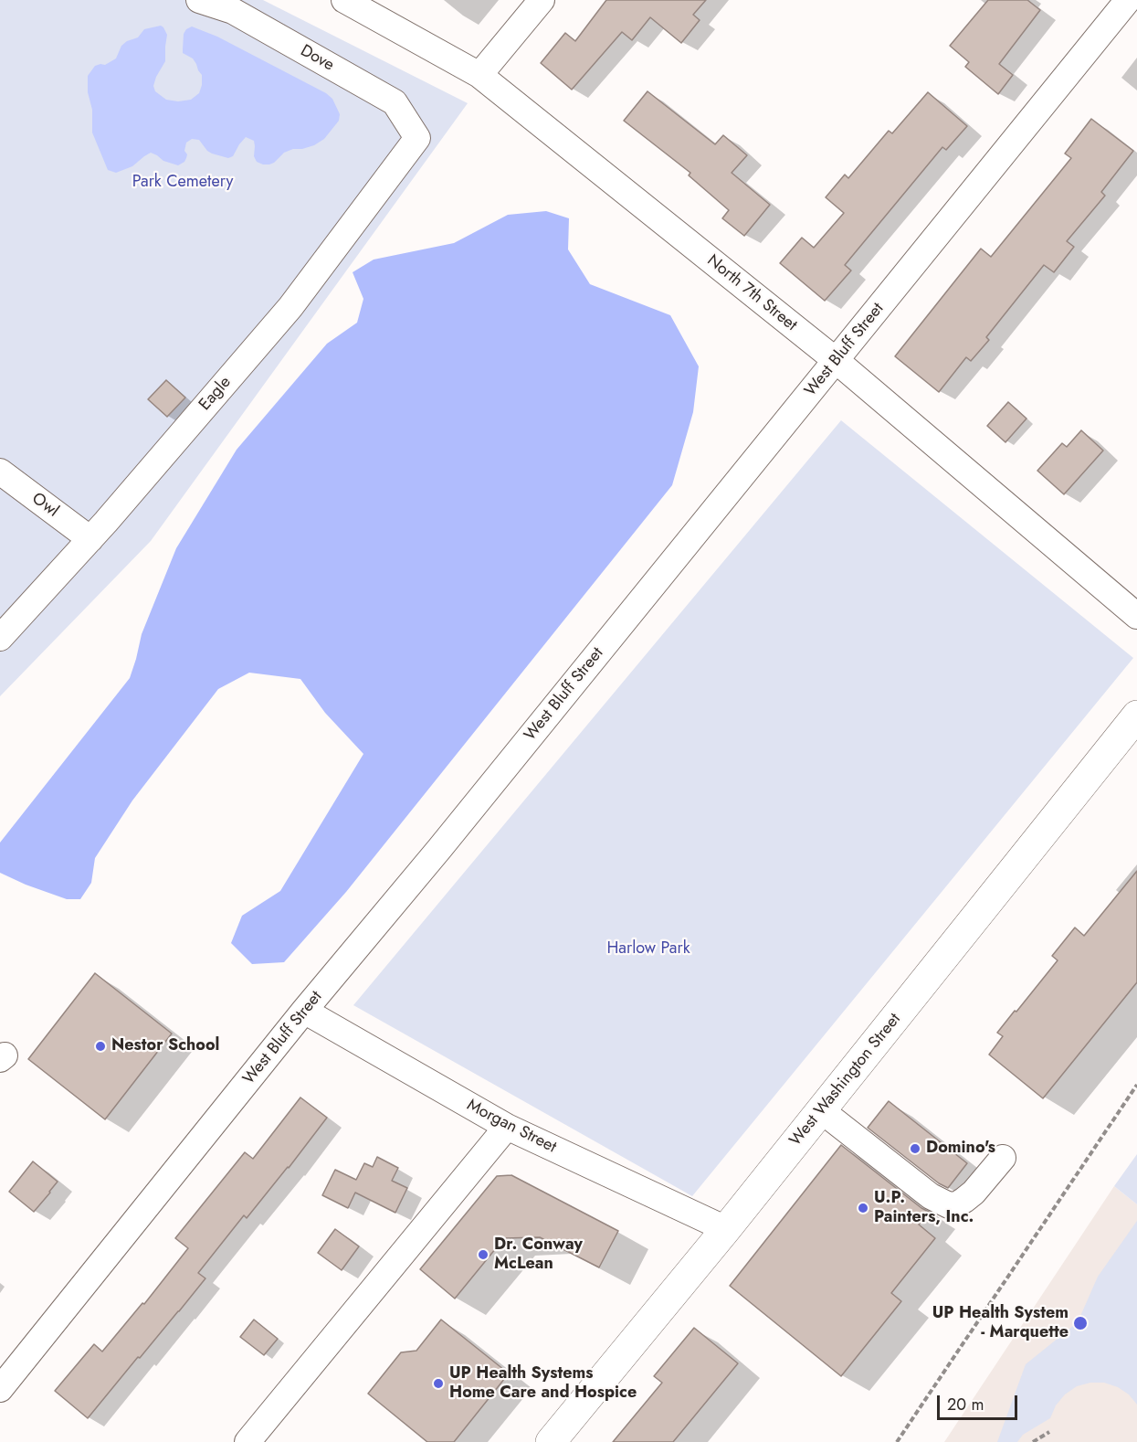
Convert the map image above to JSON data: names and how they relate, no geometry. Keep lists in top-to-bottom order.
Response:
{
  "streets": {
    "main road": ["West Washington Street"],
    "street": [
      "Dove",
      "North 7th Street",
      "West Bluff Street",
      "Eagle",
      "Owl",
      "Morgan Street"
    ]
  },
  "crossings": [
    ["Dove", "Eagle"],
    ["North 7th Street", "West Bluff Street"],
    ["West Bluff Street", "Morgan Street"],
    ["Eagle", "Owl"],
    ["West Washington Street", "Morgan Street"]
  ],
  "parks": ["Park Cemetery", "Harlow Park"],
  "places": [
    "Nestor School",
    "Domino's",
    "U.P. Painters, Inc.",
    "Dr. Conway McLean",
    "UP Health System - Marquette",
    "UP Health Systems Home Care and Hospice"
  ],
  "scale_bar": "20 m"
}
